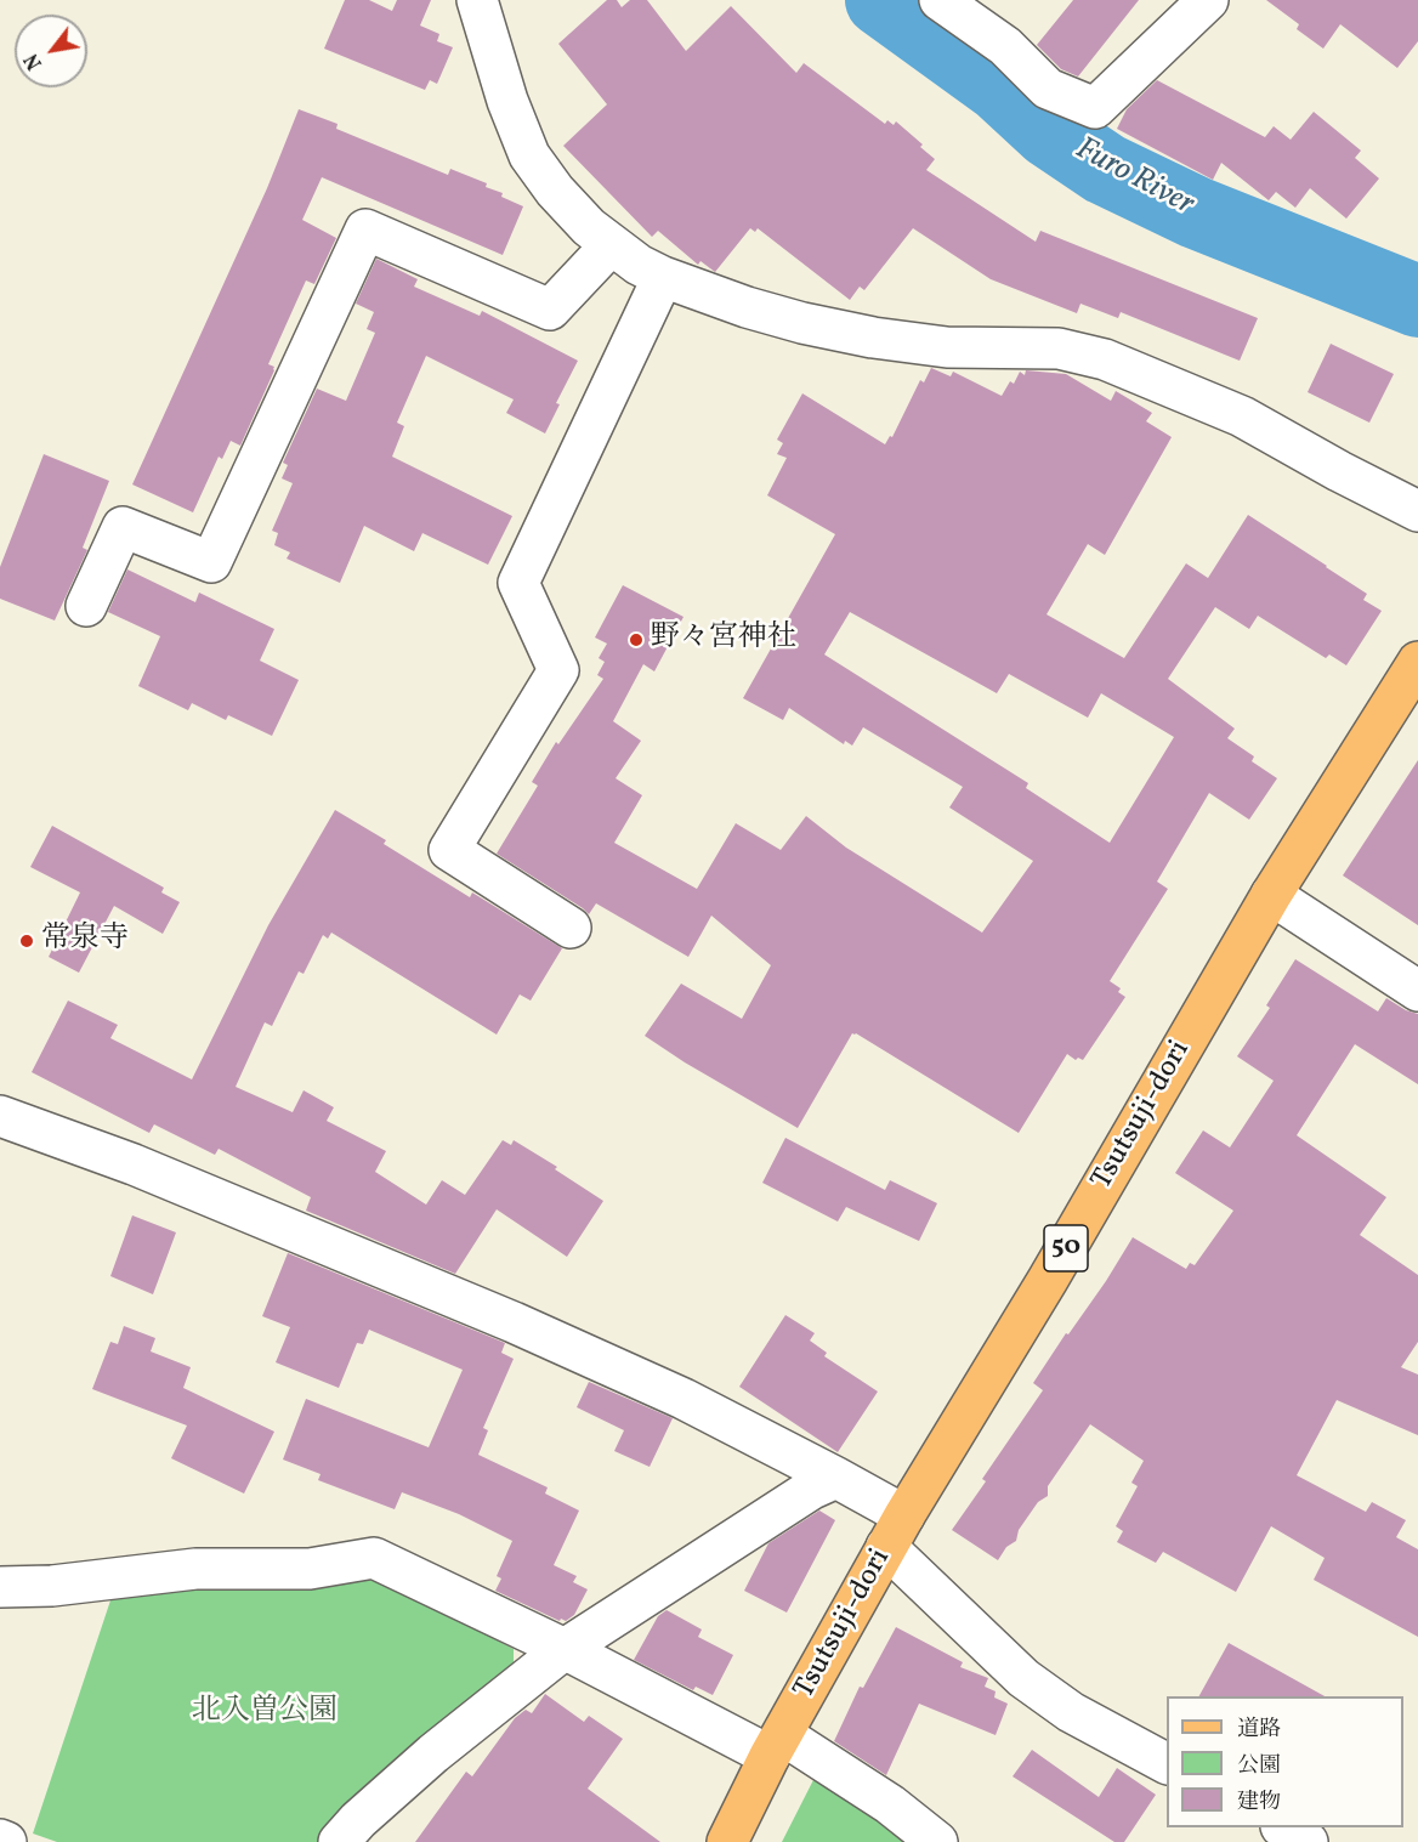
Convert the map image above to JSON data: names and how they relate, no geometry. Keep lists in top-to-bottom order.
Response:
{
  "streets": {
    "main road": ["Tsutsuji-dori", "50"]
  },
  "water": ["Furo River"],
  "parks": ["北入曽公園"],
  "places": ["野々宮神社", "常泉寺"],
  "legend": ["道路", "公園", "建物"],
  "north": "bottom left"
}
